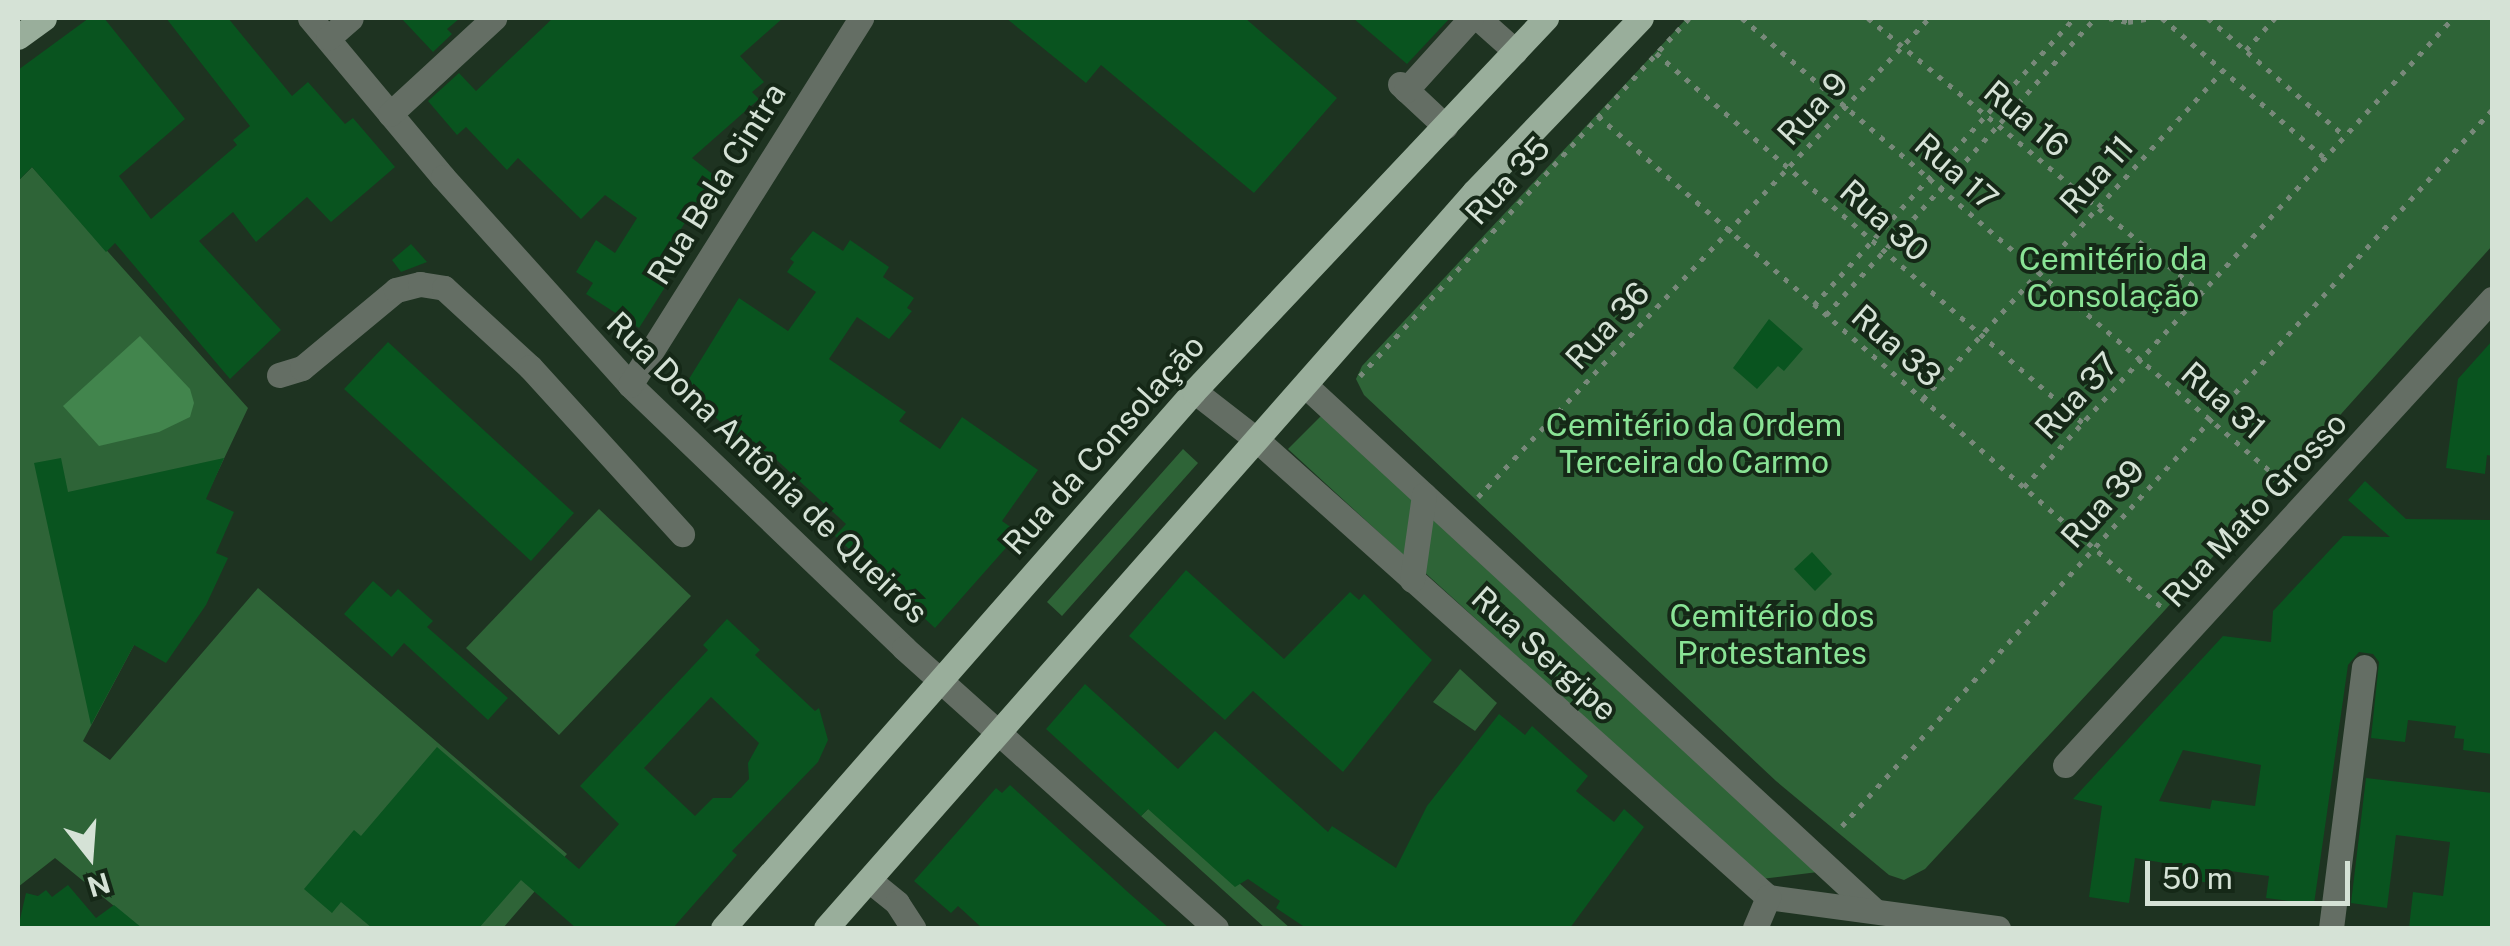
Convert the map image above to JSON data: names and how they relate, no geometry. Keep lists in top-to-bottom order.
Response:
{
  "streets": {
    "main road": ["Rua da Consolação"],
    "street": [
      "Rua Bela Cintra",
      "Rua Dona Antônia de Queirós",
      "Rua Mato Grosso",
      "Rua Sergipe"
    ],
    "path": [
      "Rua 9",
      "Rua 16",
      "Rua 17",
      "Rua 11",
      "Rua 35",
      "Rua 30",
      "Rua 36",
      "Rua 33",
      "Rua 37",
      "Rua 31",
      "Rua 39"
    ]
  },
  "crossings": [
    ["Rua 9", "Rua 16"],
    ["Rua 9", "Rua 17"],
    ["Rua 9", "Rua 30"],
    ["Rua 9", "Rua 36"],
    ["Rua 9", "Rua 33"],
    ["Rua 16", "Rua 11"],
    ["Rua 16", "Rua 37"],
    ["Rua 17", "Rua 11"],
    ["Rua 17", "Rua 37"],
    ["Rua 17", "Rua 31"],
    ["Rua 11", "Rua 30"],
    ["Rua 11", "Rua 33"],
    ["Rua 35", "Rua 30"],
    ["Rua 35", "Rua 33"],
    ["Rua Bela Cintra", "Rua Dona Antônia de Queirós"],
    ["Rua 30", "Rua 37"],
    ["Rua 36", "Rua 33"],
    ["Rua 33", "Rua 37"],
    ["Rua 33", "Rua 39"],
    ["Rua 37", "Rua 31"],
    ["Rua 31", "Rua 39"],
    ["Rua da Consolação", "Rua Dona Antônia de Queirós"],
    ["Rua da Consolação", "Rua Sergipe"]
  ],
  "parks": ["Cemitério da Consolação", "Cemitério da Ordem Terceira do Carmo", "Cemitério dos Protestantes"],
  "scale_bar": "50 m",
  "north": "bottom"
}
